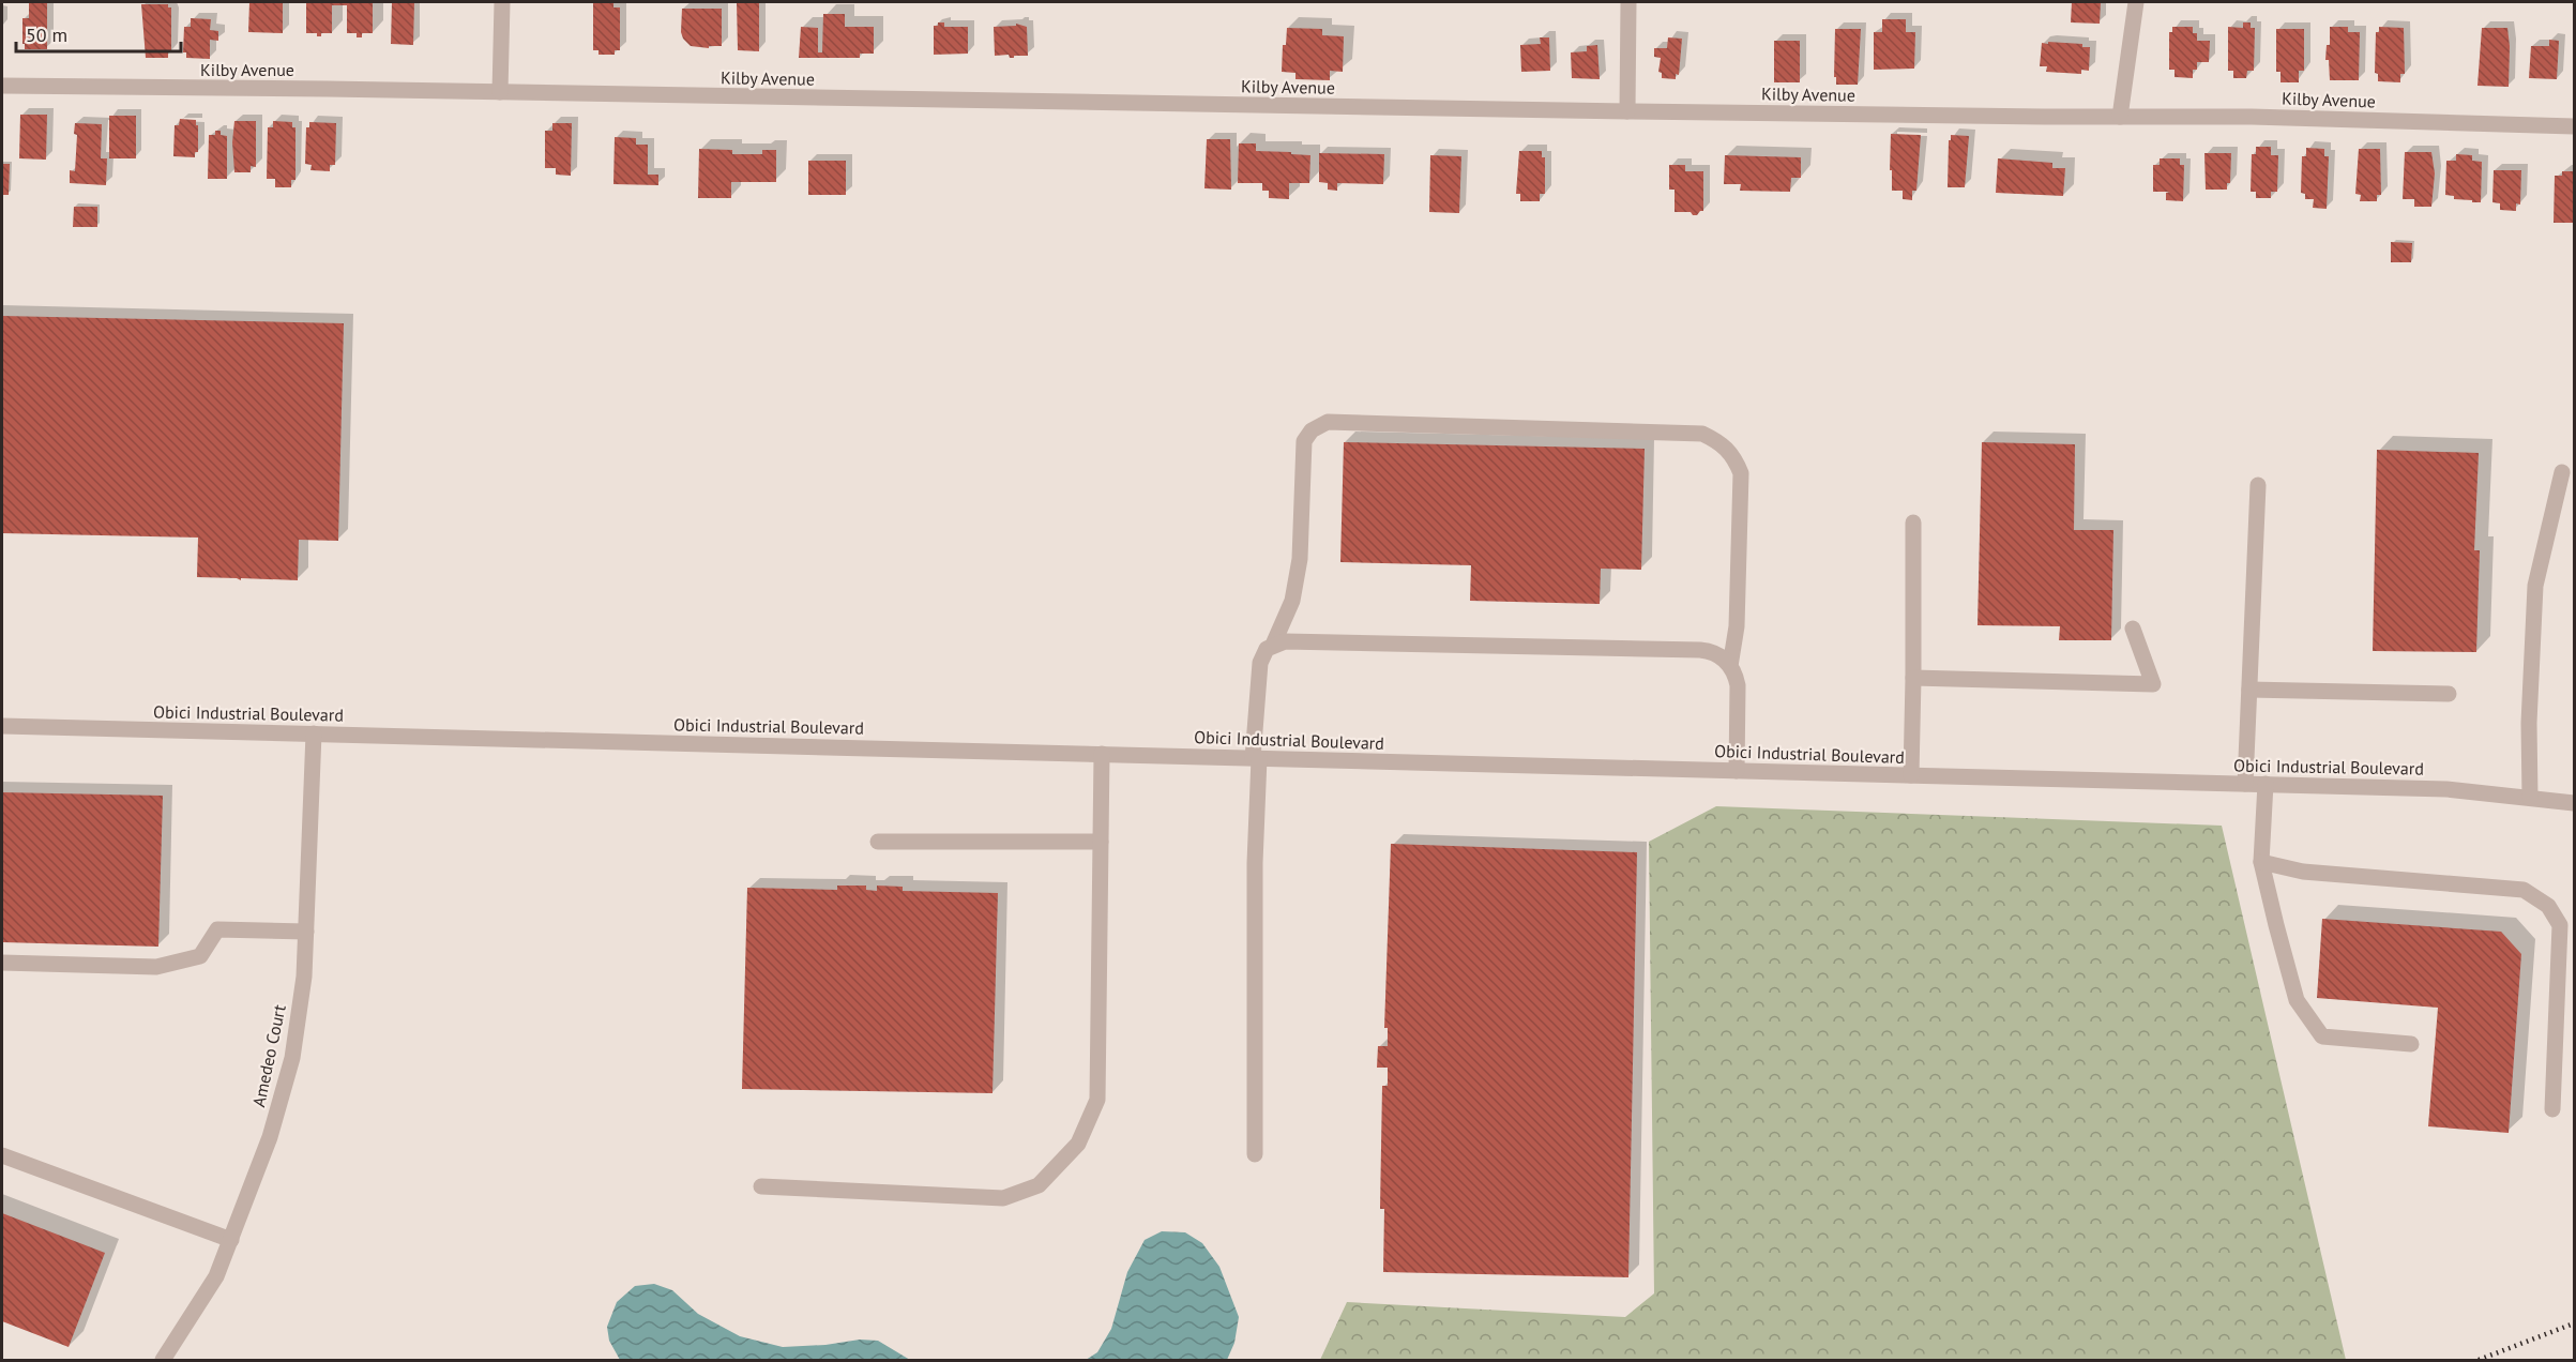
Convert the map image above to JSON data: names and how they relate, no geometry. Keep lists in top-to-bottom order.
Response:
{
  "streets": {
    "street": ["Kilby Avenue", "Obici Industrial Boulevard", "Amedeo Court"]
  },
  "crossings": [
    ["Obici Industrial Boulevard", "Amedeo Court"]
  ],
  "scale_bar": "50 m"
}
